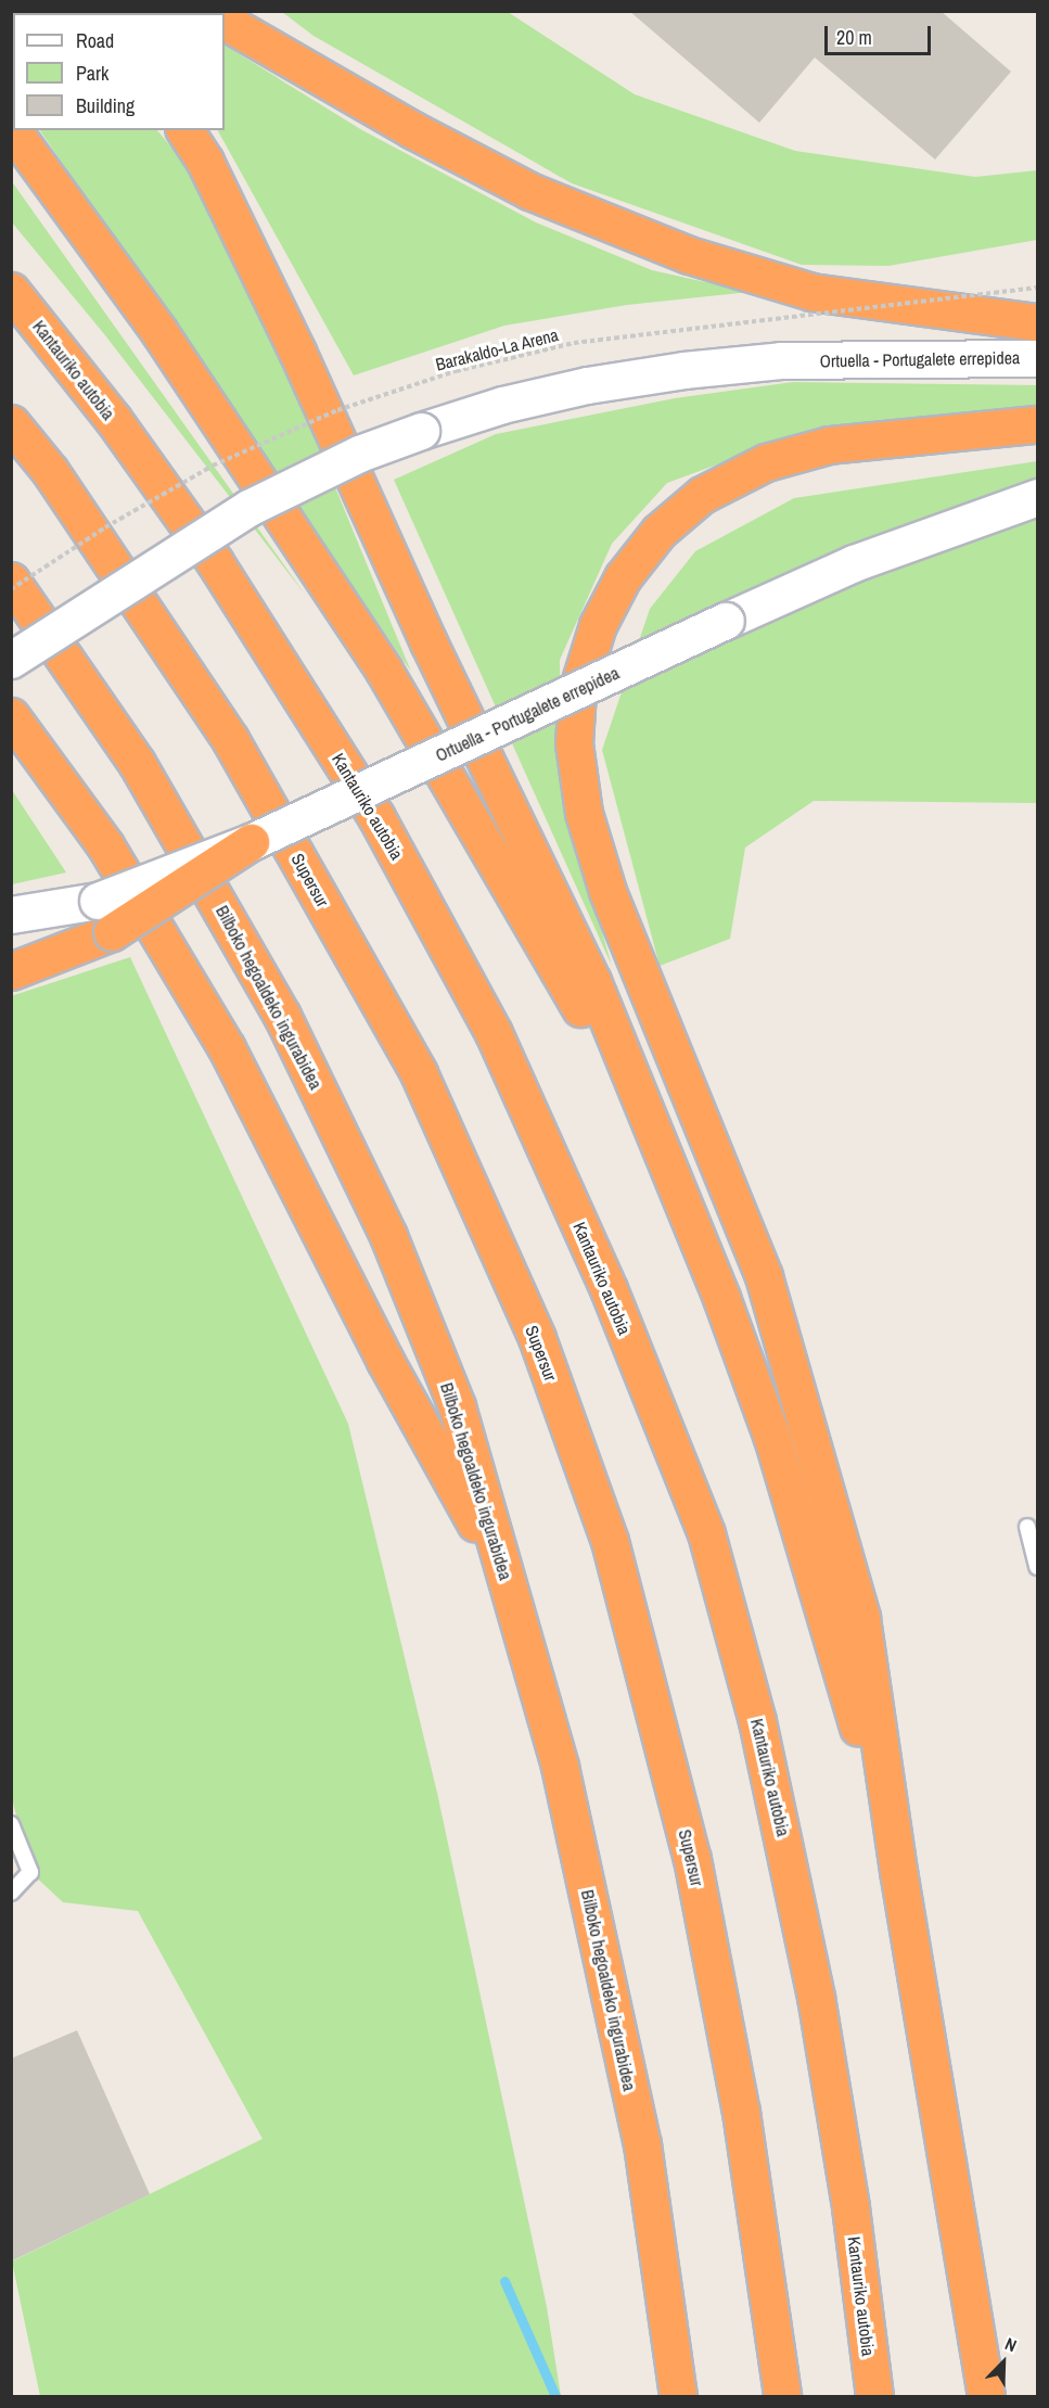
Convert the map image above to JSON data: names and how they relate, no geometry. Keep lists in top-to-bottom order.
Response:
{
  "streets": {
    "highway": ["Kantauriko autobia", "Supersur", "Bilboko hegoaldeko ingurabidea"],
    "street": ["Ortuella - Portugalete errepidea"],
    "path": ["Barakaldo-La Arena"]
  },
  "legend": ["Road", "Park", "Building"],
  "scale_bar": "20 m",
  "north": "top right"
}
